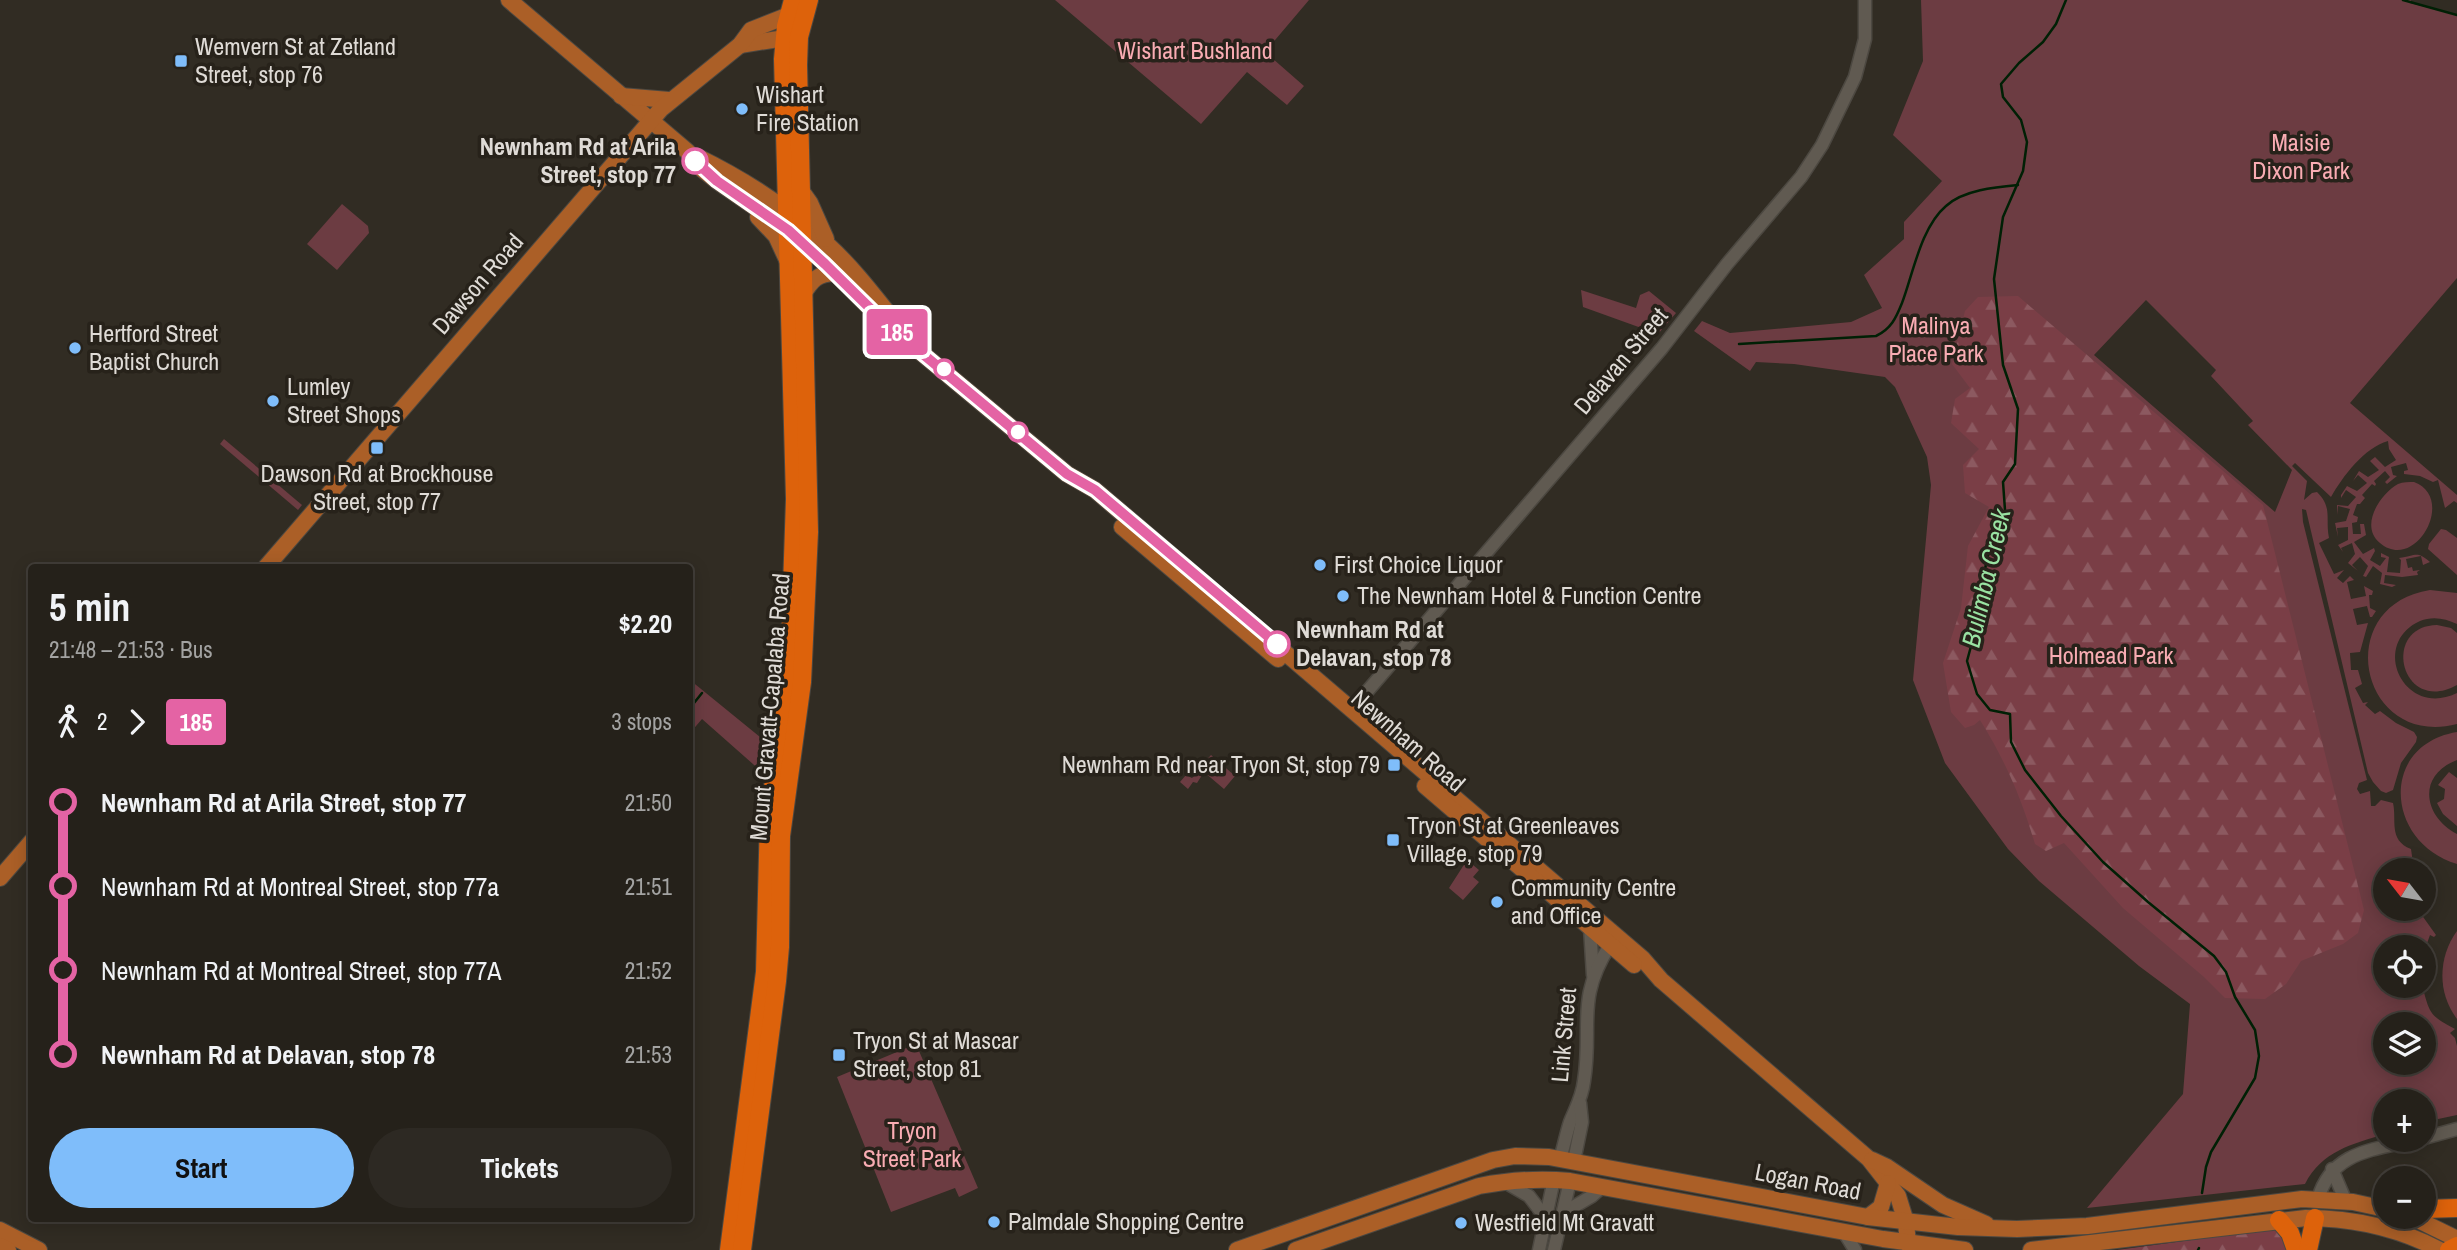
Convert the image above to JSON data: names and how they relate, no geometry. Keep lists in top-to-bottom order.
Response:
{
  "streets": {
    "highway": ["Mount Gravatt-Capalaba Road"],
    "main road": [
      "Dawson Road",
      "Newnham Road",
      "Link Street",
      "Logan Road"
    ],
    "street": ["Delavan Street"]
  },
  "crossings": [
    ["Dawson Road", "Mount Gravatt-Capalaba Road"],
    ["Dawson Road", "Newnham Road"],
    ["Delavan Street", "Newnham Road"],
    ["Mount Gravatt-Capalaba Road", "Newnham Road"],
    ["Newnham Road", "Link Street"],
    ["Newnham Road", "Logan Road"],
    ["Link Street", "Logan Road"]
  ],
  "water": ["Bulimba Creek"],
  "parks": [
    "Wishart Bushland",
    "Maisie Dixon Park",
    "Malinya Place Park",
    "Holmead Park",
    "Tryon Street Park"
  ],
  "places": {
    "transit": [
      "Wemvern St at Zetland Street, stop 76",
      "Dawson Rd at Brockhouse Street, stop 77",
      "Newnham Rd near Tryon St, stop 79",
      "Tryon St at Greenleaves Village, stop 79",
      "Tryon St at Mascar Street, stop 81"
    ],
    "other": [
      "Wishart Fire Station",
      "Newnham Rd at Arila Street, stop 77",
      "Hertford Street Baptist Church",
      "Lumley Street Shops",
      "First Choice Liquor",
      "The Newnham Hotel & Function Centre",
      "Newnham Rd at Delavan, stop 78",
      "Community Centre and Office",
      "Palmdale Shopping Centre",
      "Westfield Mt Gravatt"
    ]
  },
  "lines": ["bus line 185"],
  "north": "top left",
  "page": {
    "on_map": "185",
    "heading": ["5 min", "21:48 – 21:53 · Bus", "$2.20"],
    "legs": ["2", "185", "3 stops"],
    "list": [
      {
        "name": "Newnham Rd at Arila Street, stop 77",
        "value": "21:50"
      },
      {
        "name": "Newnham Rd at Montreal Street, stop 77a",
        "value": "21:51"
      },
      {
        "name": "Newnham Rd at Montreal Street, stop 77A",
        "value": "21:52"
      },
      {
        "name": "Newnham Rd at Delavan, stop 78",
        "value": "21:53"
      }
    ],
    "map_buttons": ["+", "−"],
    "buttons": ["Start", "Tickets"]
  }
}
